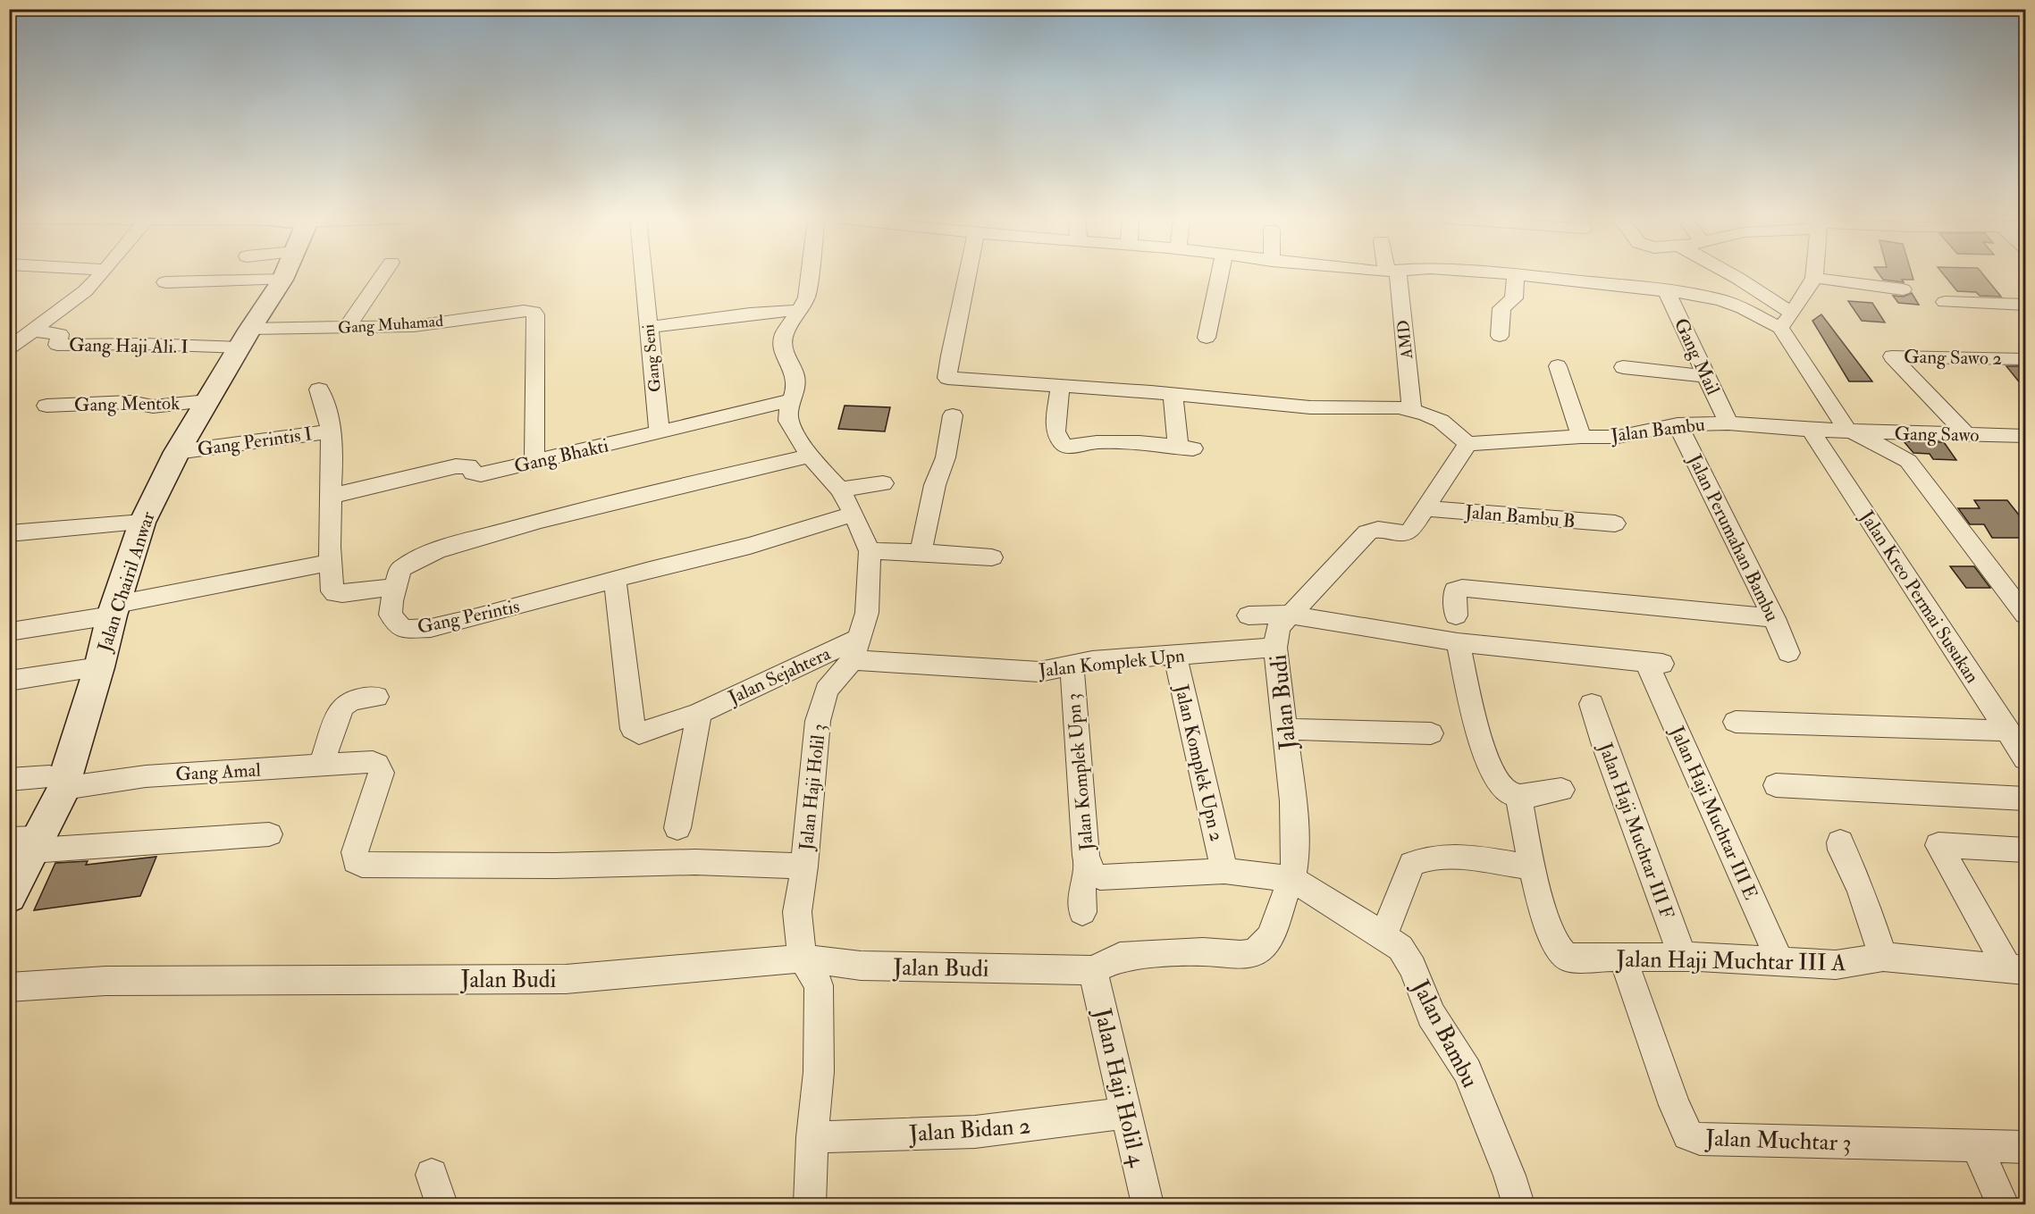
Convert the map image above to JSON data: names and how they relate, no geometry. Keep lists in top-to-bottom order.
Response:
{
  "streets": {
    "street": [
      "Gang Muhamad",
      "AMD",
      "Gang Haji Ali. I",
      "Gang Mail",
      "Gang Sawo 2",
      "Gang Seni",
      "Gang Mentok",
      "Jalan Bambu",
      "Gang Sawo",
      "Gang Perintis I",
      "Gang Bhakti",
      "Jalan Bambu B",
      "Jalan Perumahan Bambu",
      "Jalan Chairil Anwar",
      "Jalan Kreo Permai Susukan",
      "Gang Perintis",
      "Jalan Komplek Upn",
      "Jalan Sejahtera",
      "Jalan Budi",
      "Jalan Komplek Upn 2",
      "Gang Amal",
      "Jalan Komplek Upn 3",
      "Jalan Haji Holil 3",
      "Jalan Haji Muchtar III E",
      "Jalan Haji Muchtar III F",
      "Jalan Haji Muchtar III A",
      "Jalan Haji Holil 4",
      "Jalan Bidan 2",
      "Jalan Muchtar 3"
    ]
  },
  "crossings": [
    ["Gang Muhamad", "Gang Haji Ali. I"],
    ["Gang Muhamad", "Gang Bhakti"],
    ["Gang Muhamad", "Jalan Chairil Anwar"],
    ["Gang Haji Ali. I", "Jalan Chairil Anwar"],
    ["Gang Mail", "Jalan Bambu"],
    ["Gang Sawo 2", "Gang Sawo"],
    ["Gang Seni", "Gang Bhakti"],
    ["Gang Mentok", "Jalan Chairil Anwar"],
    ["Jalan Bambu", "Gang Sawo"],
    ["Jalan Bambu", "Jalan Perumahan Bambu"],
    ["Jalan Bambu", "Jalan Kreo Permai Susukan"],
    ["Jalan Bambu", "Jalan Budi"],
    ["Gang Perintis I", "Gang Bhakti"],
    ["Gang Perintis I", "Jalan Chairil Anwar"],
    ["Gang Perintis I", "Gang Perintis"],
    ["Gang Bhakti", "Jalan Haji Holil 3"],
    ["Jalan Bambu B", "Jalan Budi"],
    ["Jalan Chairil Anwar", "Gang Amal"],
    ["Gang Perintis", "Jalan Sejahtera"],
    ["Gang Perintis", "Jalan Haji Holil 3"],
    ["Jalan Komplek Upn", "Jalan Sejahtera"],
    ["Jalan Komplek Upn", "Jalan Budi"],
    ["Jalan Komplek Upn", "Jalan Komplek Upn 2"],
    ["Jalan Komplek Upn", "Jalan Komplek Upn 3"],
    ["Jalan Komplek Upn", "Jalan Haji Holil 3"],
    ["Jalan Sejahtera", "Jalan Haji Holil 3"],
    ["Jalan Budi", "Jalan Haji Holil 3"],
    ["Jalan Budi", "Jalan Haji Holil 4"],
    ["Gang Amal", "Jalan Haji Holil 3"],
    ["Jalan Haji Holil 3", "Jalan Bidan 2"],
    ["Jalan Haji Muchtar III E", "Jalan Haji Muchtar III A"],
    ["Jalan Haji Muchtar III F", "Jalan Haji Muchtar III A"],
    ["Jalan Haji Muchtar III A", "Jalan Muchtar 3"],
    ["Jalan Haji Holil 4", "Jalan Bidan 2"]
  ]
}
